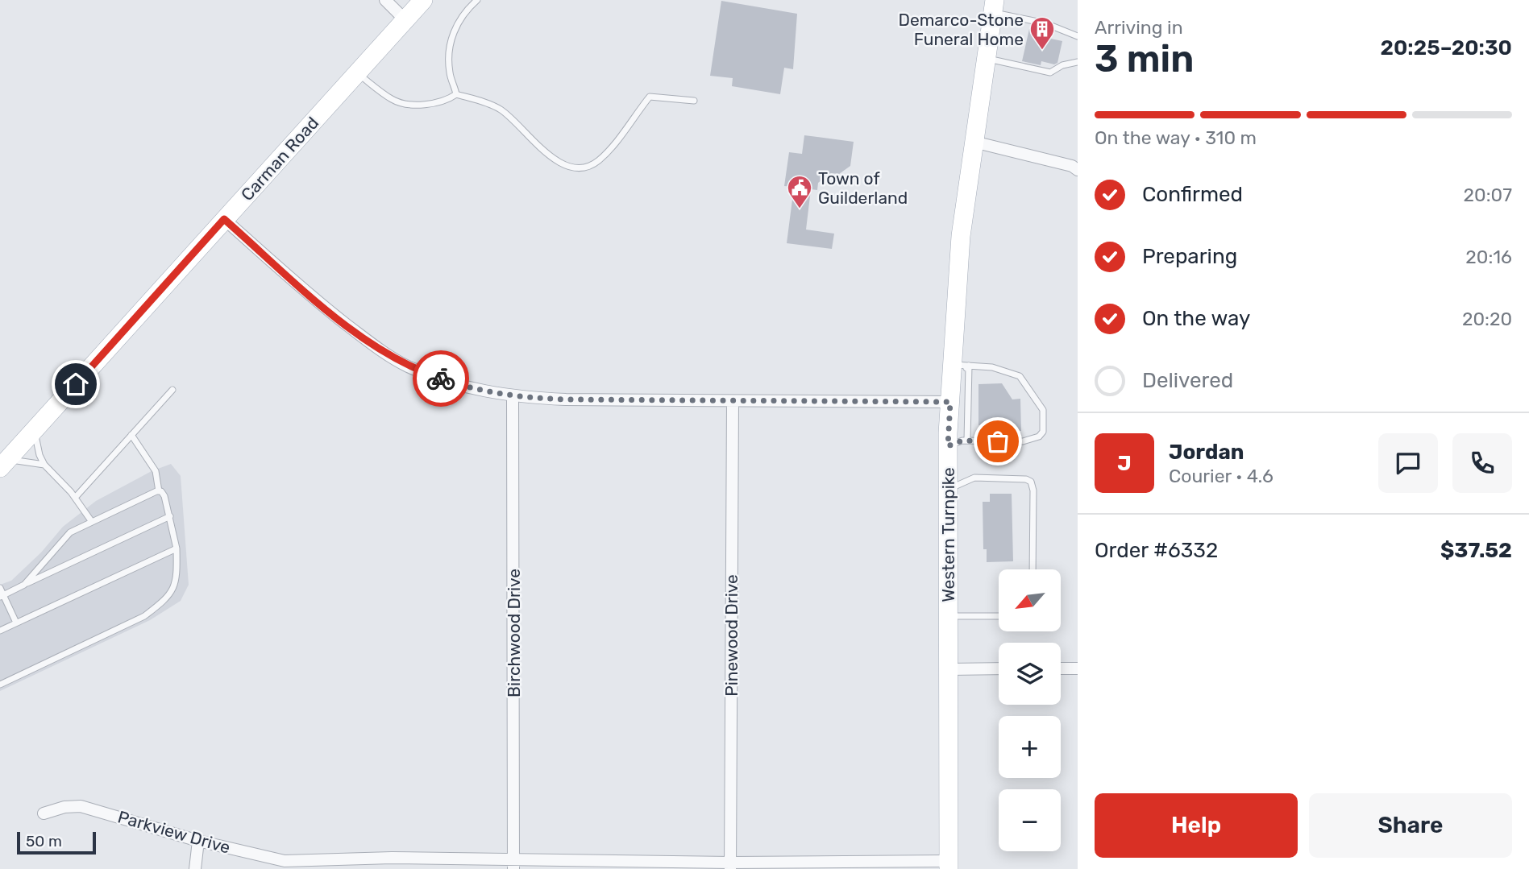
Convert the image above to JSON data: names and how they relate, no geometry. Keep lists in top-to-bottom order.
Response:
{
  "streets": {
    "main road": ["Carman Road", "Western Turnpike"],
    "street": ["Birchwood Drive", "Pinewood Drive", "Parkview Drive"]
  },
  "crossings": [
    ["Western Turnpike", "Parkview Drive"],
    ["Birchwood Drive", "Parkview Drive"],
    ["Pinewood Drive", "Parkview Drive"]
  ],
  "places": {
    "building": ["Demarco-Stone Funeral Home"],
    "public building": ["Town of Guilderland"]
  },
  "scale_bar": "50 m",
  "north": "bottom left",
  "page": {
    "heading": ["3 min", "Arriving in", "20:25–20:30"],
    "panel": [
      "Jordan",
      "Courier · 4.6",
      "Order #6332",
      "$37.52"
    ],
    "bar": "On the way · 310 m",
    "list": [
      ["Confirmed", "20:07"],
      ["Preparing", "20:16"],
      ["On the way", "20:20"],
      "Delivered"
    ],
    "round": "J",
    "map_buttons": ["+", "−"],
    "buttons": ["Help", "Share"],
    "scale": "50 m"
  }
}
